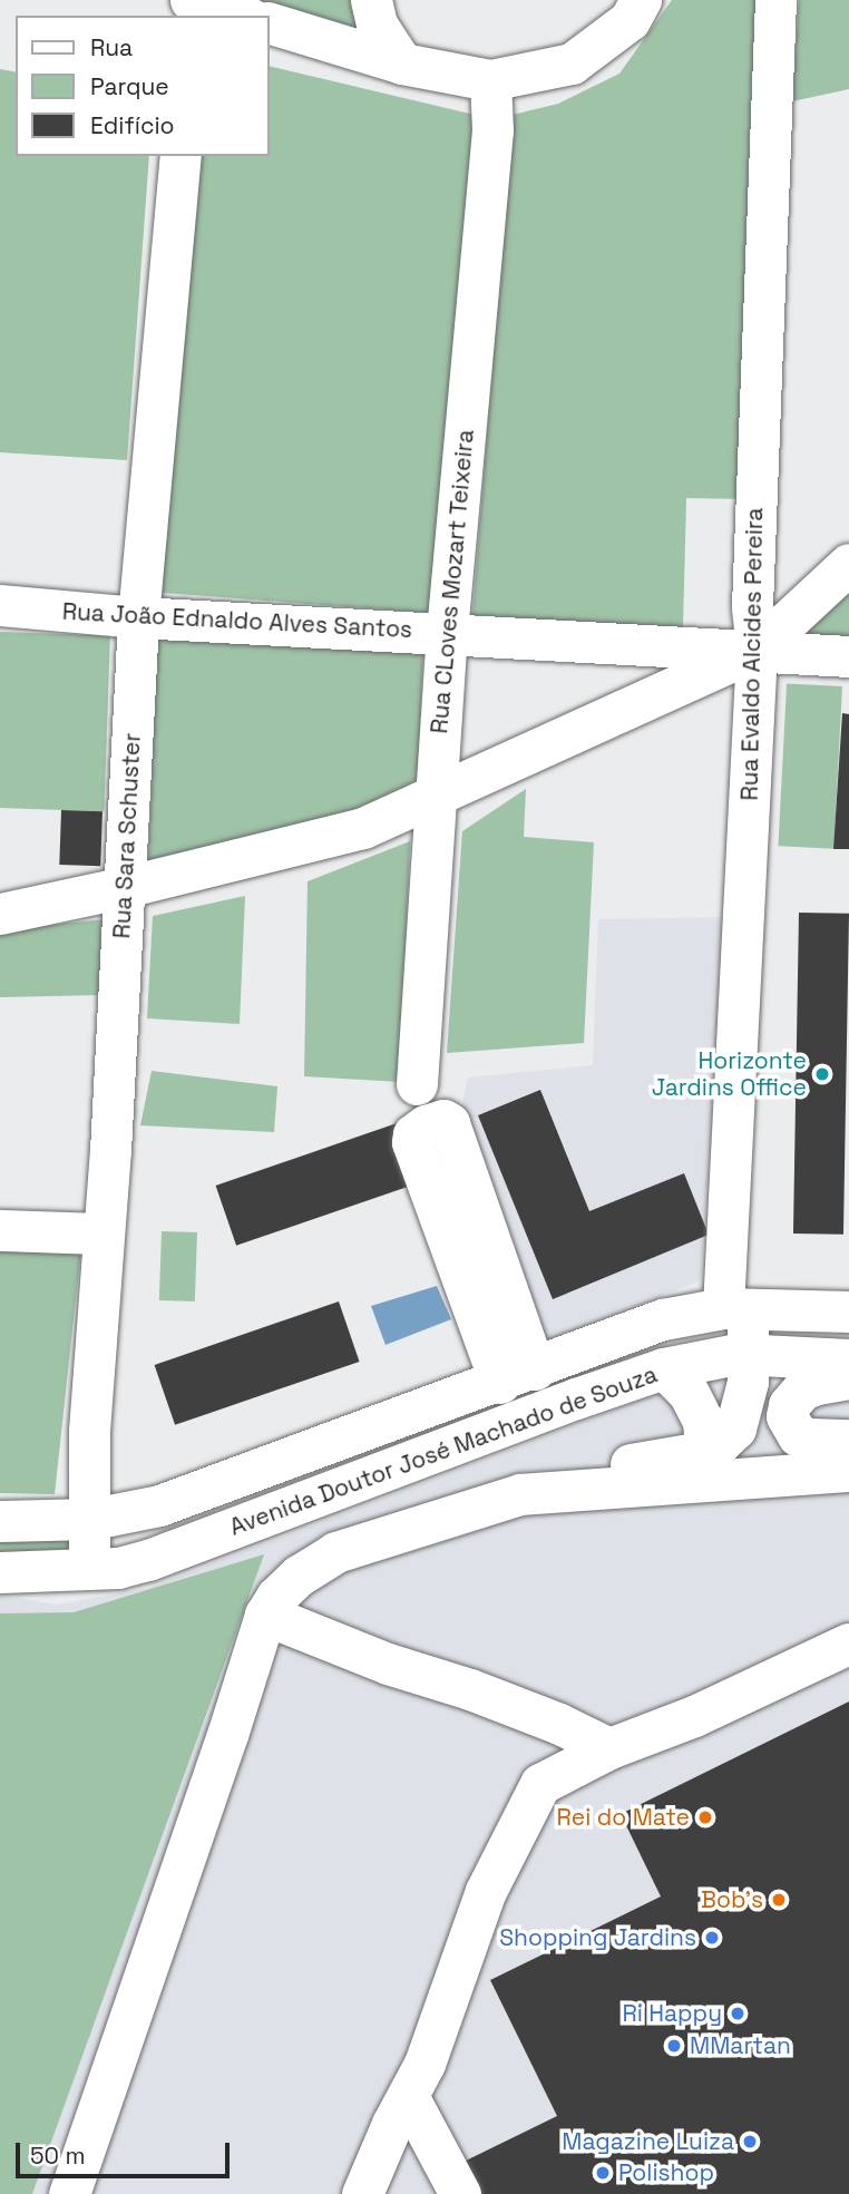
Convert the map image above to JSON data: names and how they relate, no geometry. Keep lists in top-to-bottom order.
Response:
{
  "streets": {
    "street": [
      "Rua CLoves Mozart Teixeira",
      "Rua João Ednaldo Alves Santos",
      "Rua Evaldo Alcides Pereira",
      "Rua Sara Schuster",
      "Avenida Doutor José Machado de Souza"
    ]
  },
  "crossings": [
    ["Rua CLoves Mozart Teixeira", "Rua João Ednaldo Alves Santos"],
    ["Rua João Ednaldo Alves Santos", "Rua Evaldo Alcides Pereira"],
    ["Rua João Ednaldo Alves Santos", "Rua Sara Schuster"],
    ["Rua Evaldo Alcides Pereira", "Avenida Doutor José Machado de Souza"],
    ["Rua Sara Schuster", "Avenida Doutor José Machado de Souza"]
  ],
  "places": [
    "Horizonte Jardins Office",
    "Rei do Mate",
    "Bob's",
    "Shopping Jardins",
    "Ri Happy",
    "MMartan",
    "Magazine Luiza",
    "Polishop"
  ],
  "legend": ["Rua", "Parque", "Edifício"],
  "scale_bar": "50 m"
}
